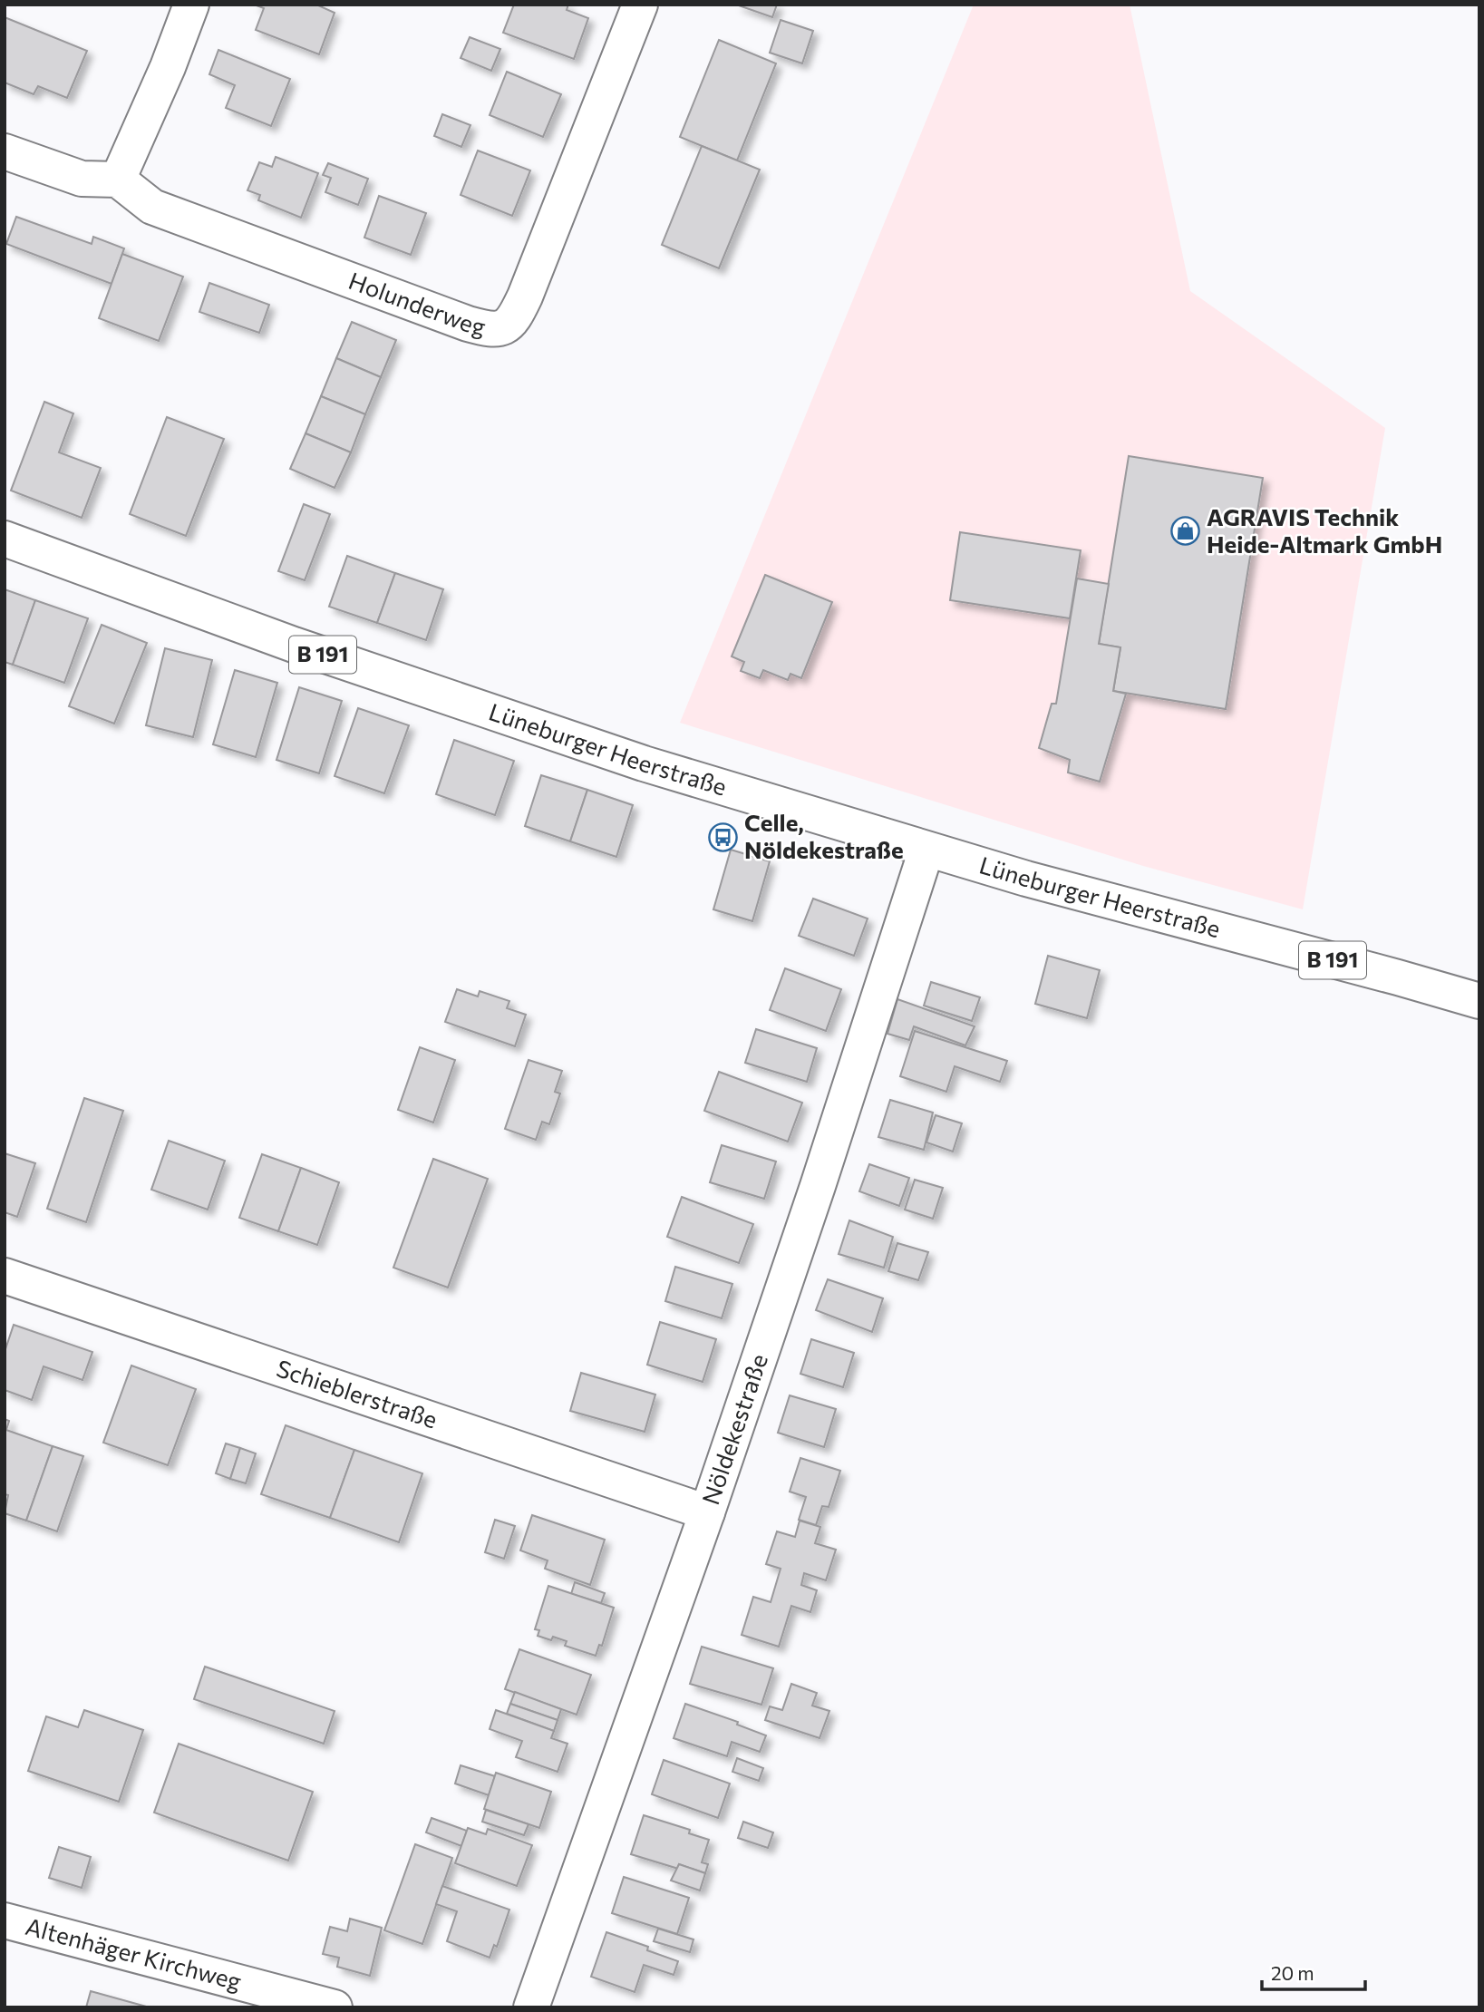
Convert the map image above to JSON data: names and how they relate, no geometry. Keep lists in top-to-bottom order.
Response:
{
  "streets": {
    "street": [
      "Holunderweg",
      "B 191",
      "Lüneburger Heerstraße",
      "Schieblerstraße",
      "Nöldekestraße",
      "Altenhäger Kirchweg"
    ]
  },
  "crossings": [
    ["Lüneburger Heerstraße", "Nöldekestraße"],
    ["Schieblerstraße", "Nöldekestraße"]
  ],
  "places": {
    "shop": ["AGRAVIS Technik Heide-Altmark GmbH"],
    "bus stop": ["Celle, Nöldekestraße"]
  },
  "scale_bar": "20 m"
}
